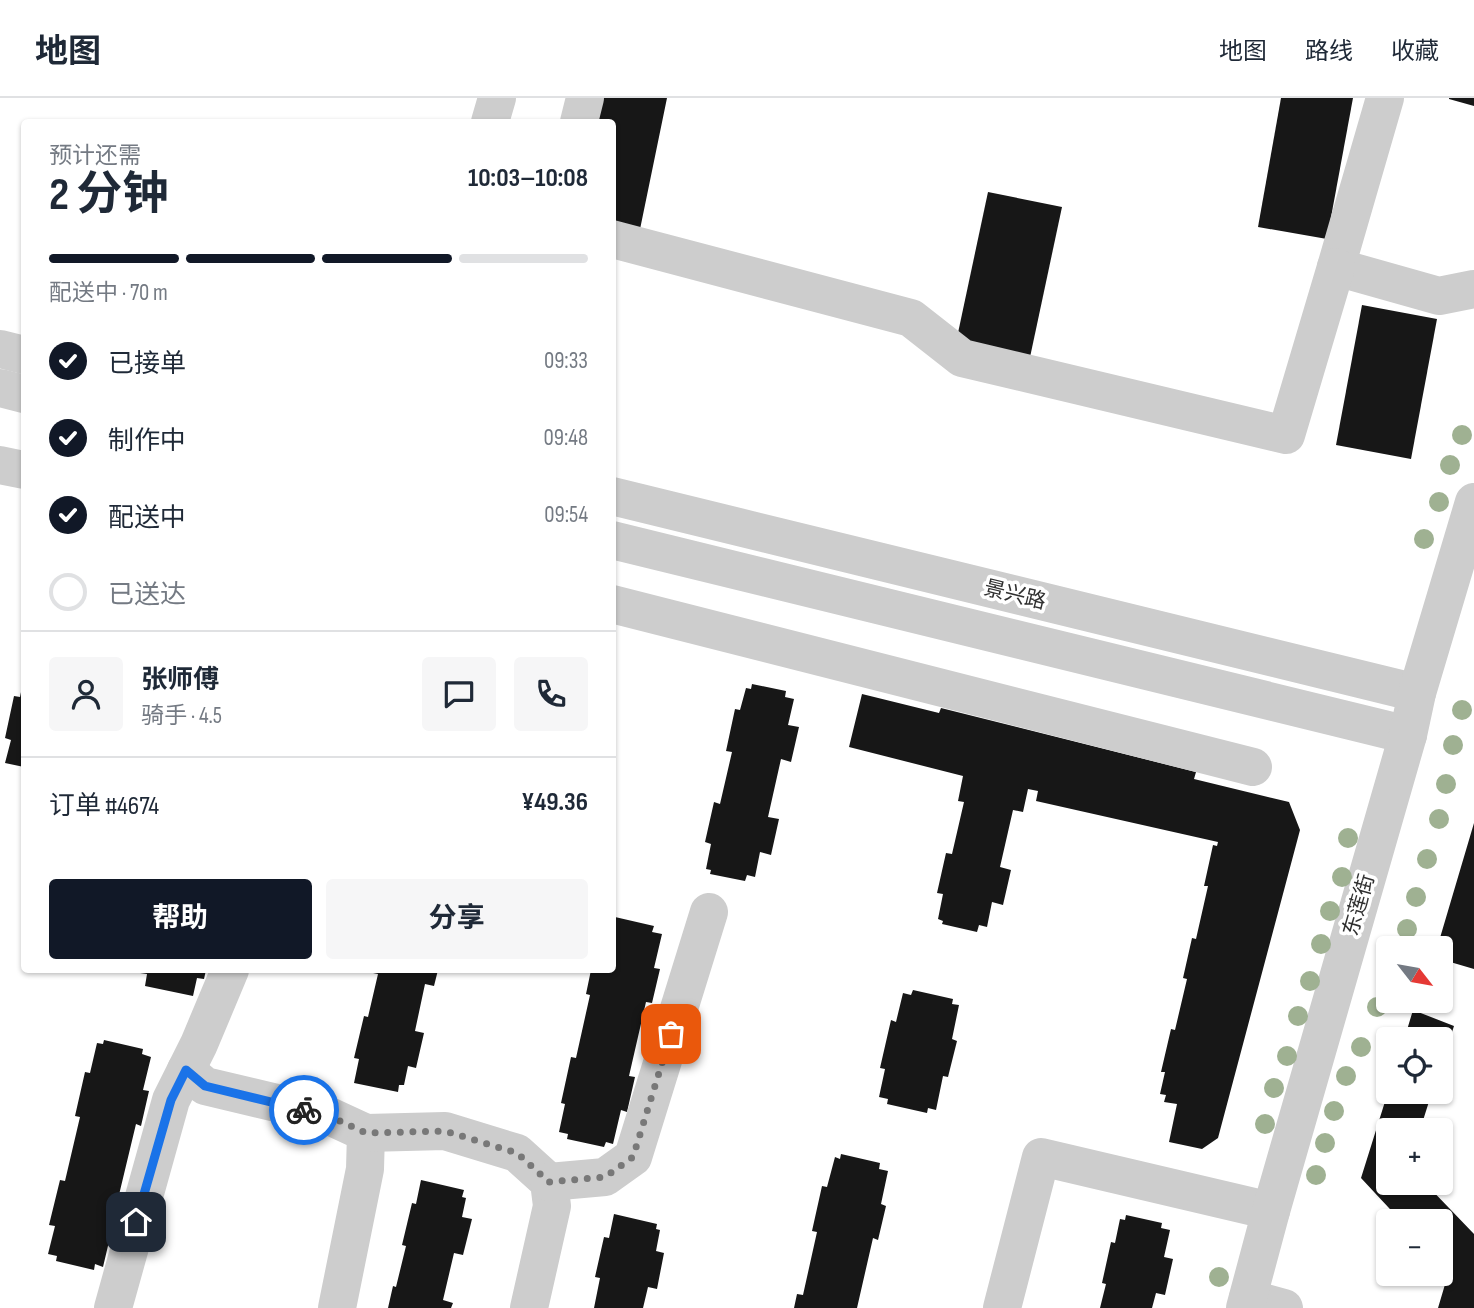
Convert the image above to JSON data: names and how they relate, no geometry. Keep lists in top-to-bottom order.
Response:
{
  "streets": {
    "street": ["景兴路", "东莲街"]
  },
  "crossings": [
    ["景兴路", "东莲街"]
  ],
  "north": "bottom right",
  "page": {
    "header": "地图",
    "nav": ["地图", "路线", "收藏"],
    "heading": ["2 分钟", "预计还需", "10:03–10:08"],
    "panel": [
      "张师傅",
      "骑手 · 4.5",
      "订单 #4674",
      "¥49.36"
    ],
    "bar": "配送中 · 70 m",
    "list": [
      ["已接单", "09:33"],
      ["制作中", "09:48"],
      ["配送中", "09:54"],
      "已送达"
    ],
    "buttons": ["帮助", "分享"],
    "map_buttons": ["+", "−"]
  }
}
